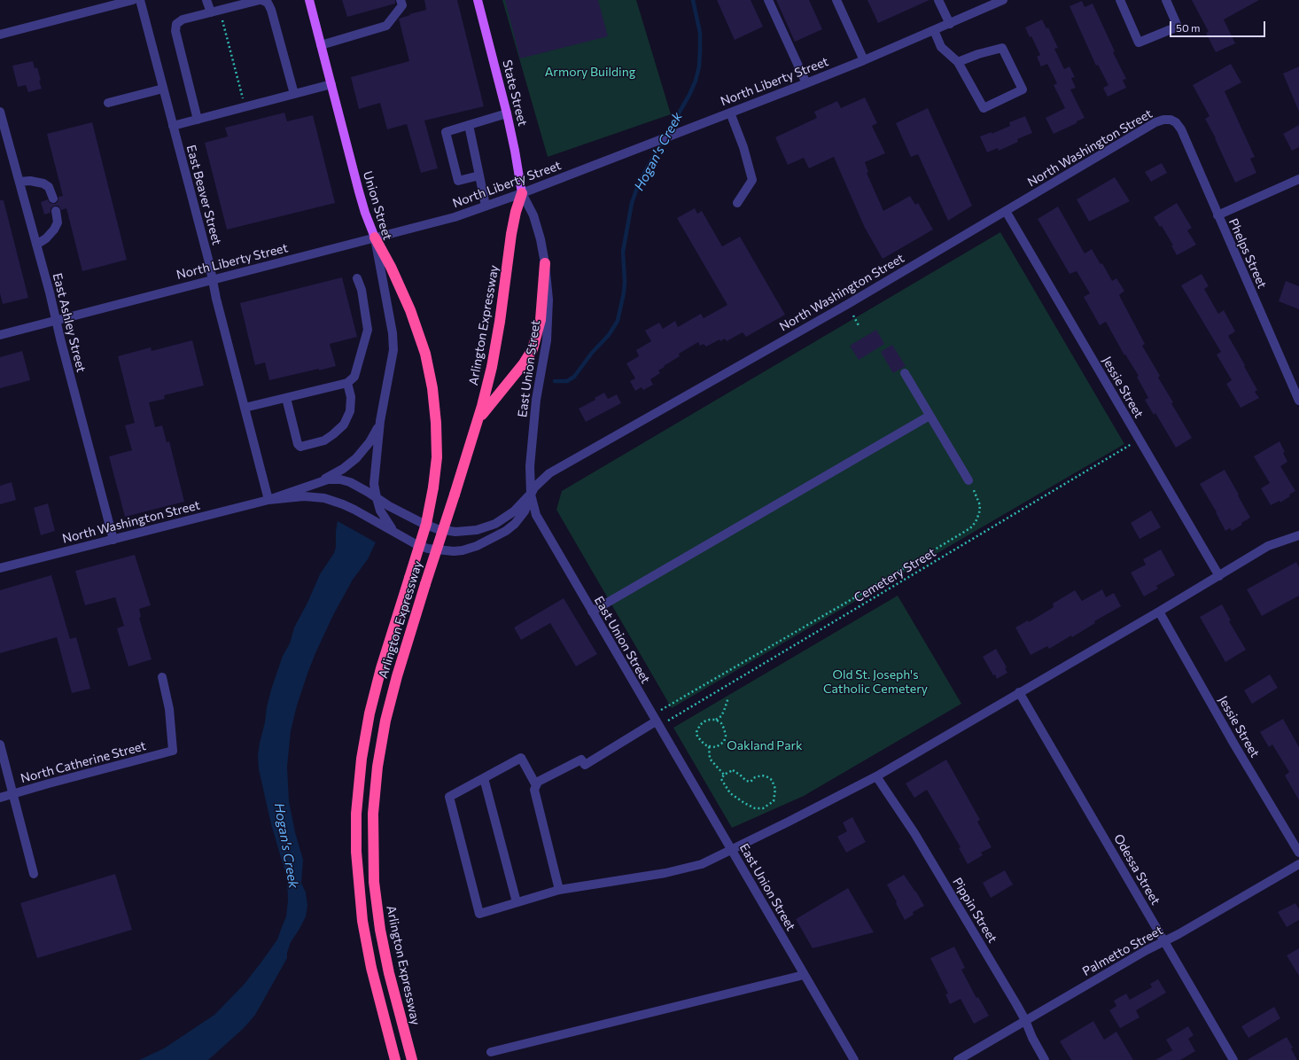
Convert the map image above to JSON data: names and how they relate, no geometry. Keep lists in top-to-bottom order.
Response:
{
  "streets": {
    "highway": ["Arlington Expressway"],
    "main road": ["State Street", "Union Street"],
    "street": [
      "North Liberty Street",
      "North Washington Street",
      "East Beaver Street",
      "Phelps Street",
      "East Ashley Street",
      "East Union Street",
      "Jessie Street",
      "North Catherine Street",
      "Odessa Street",
      "Pippin Street",
      "Palmetto Street"
    ],
    "path": ["Cemetery Street"]
  },
  "crossings": [
    ["North Liberty Street", "State Street"],
    ["North Liberty Street", "East Beaver Street"],
    ["North Liberty Street", "Union Street"],
    ["North Liberty Street", "East Ashley Street"],
    ["North Liberty Street", "Arlington Expressway"],
    ["North Liberty Street", "East Union Street"],
    ["State Street", "Arlington Expressway"],
    ["State Street", "East Union Street"],
    ["North Washington Street", "East Beaver Street"],
    ["North Washington Street", "Union Street"],
    ["North Washington Street", "Phelps Street"],
    ["North Washington Street", "East Ashley Street"],
    ["North Washington Street", "East Union Street"],
    ["North Washington Street", "Jessie Street"],
    ["Union Street", "Arlington Expressway"],
    ["Arlington Expressway", "East Union Street"],
    ["East Union Street", "Cemetery Street"],
    ["Jessie Street", "Cemetery Street"],
    ["Odessa Street", "Palmetto Street"],
    ["Pippin Street", "Palmetto Street"]
  ],
  "water": ["Hogan's Creek"],
  "parks": ["Armory Building", "Old St. Joseph's Catholic Cemetery", "Oakland Park"],
  "scale_bar": "50 m"
}
